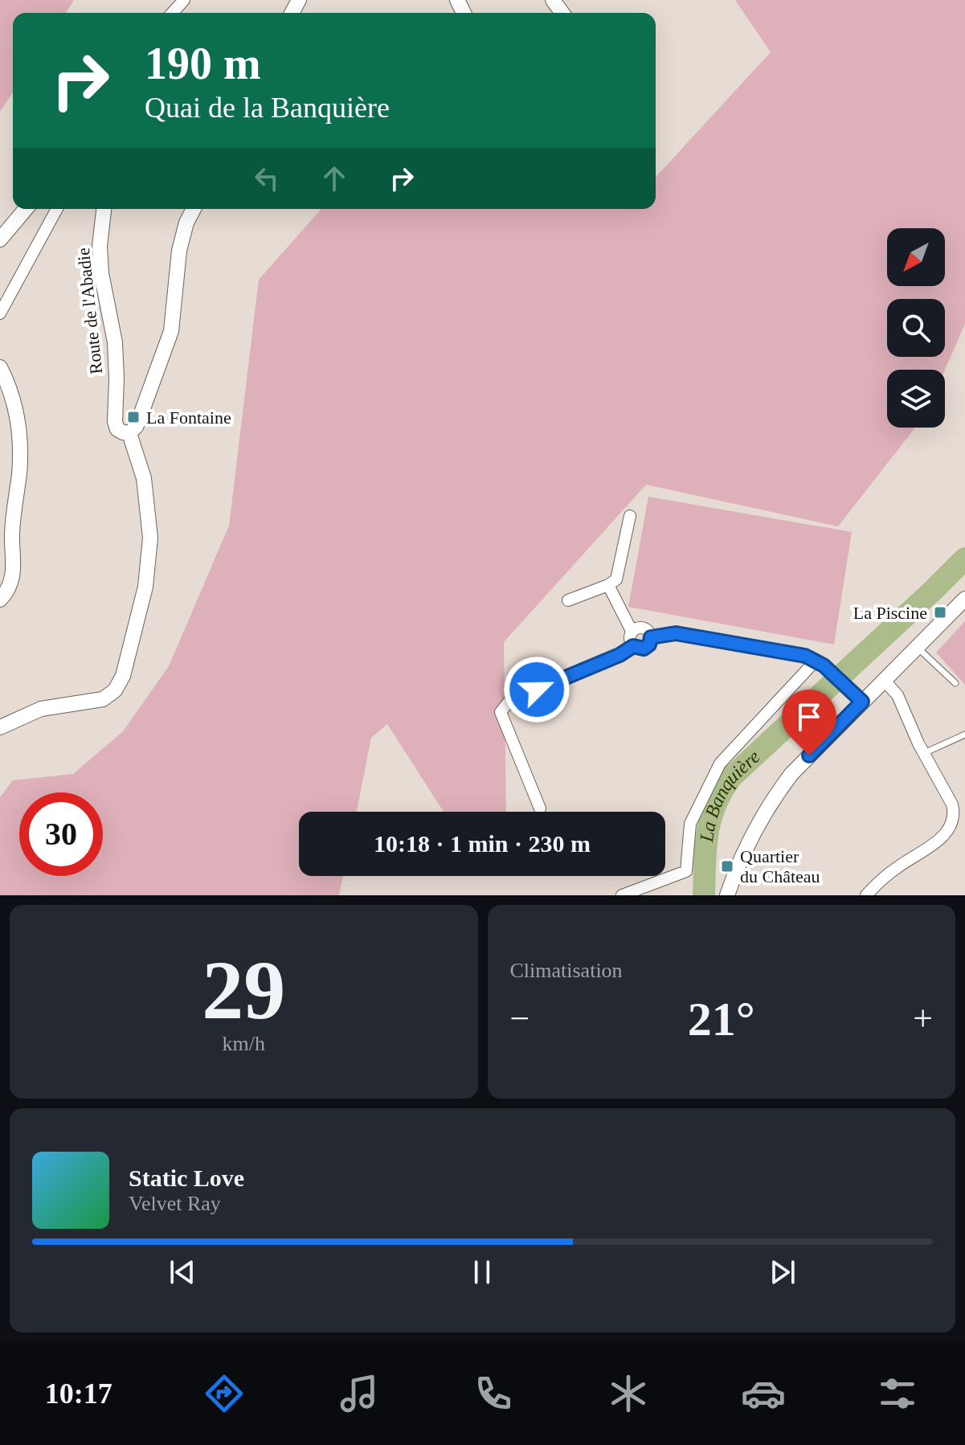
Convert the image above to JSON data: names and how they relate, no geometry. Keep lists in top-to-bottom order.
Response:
{
  "streets": {
    "street": ["Route de l'Abadie"]
  },
  "water": ["La Banquière"],
  "places": {
    "transit": ["La Fontaine", "La Piscine", "Quartier du Château"]
  },
  "north": "bottom left",
  "page": {
    "turn": ["190 m", "Quai de la Banquière"],
    "limit": "30",
    "trip": "10:18 · 1 min · 230 m",
    "tile": [
      ["29", "km/h"],
      "Climatisation"
    ],
    "heat": ["−", "21°", "+"],
    "song": ["Static Love", "Velvet Ray"],
    "tabs": "10:17"
  }
}
